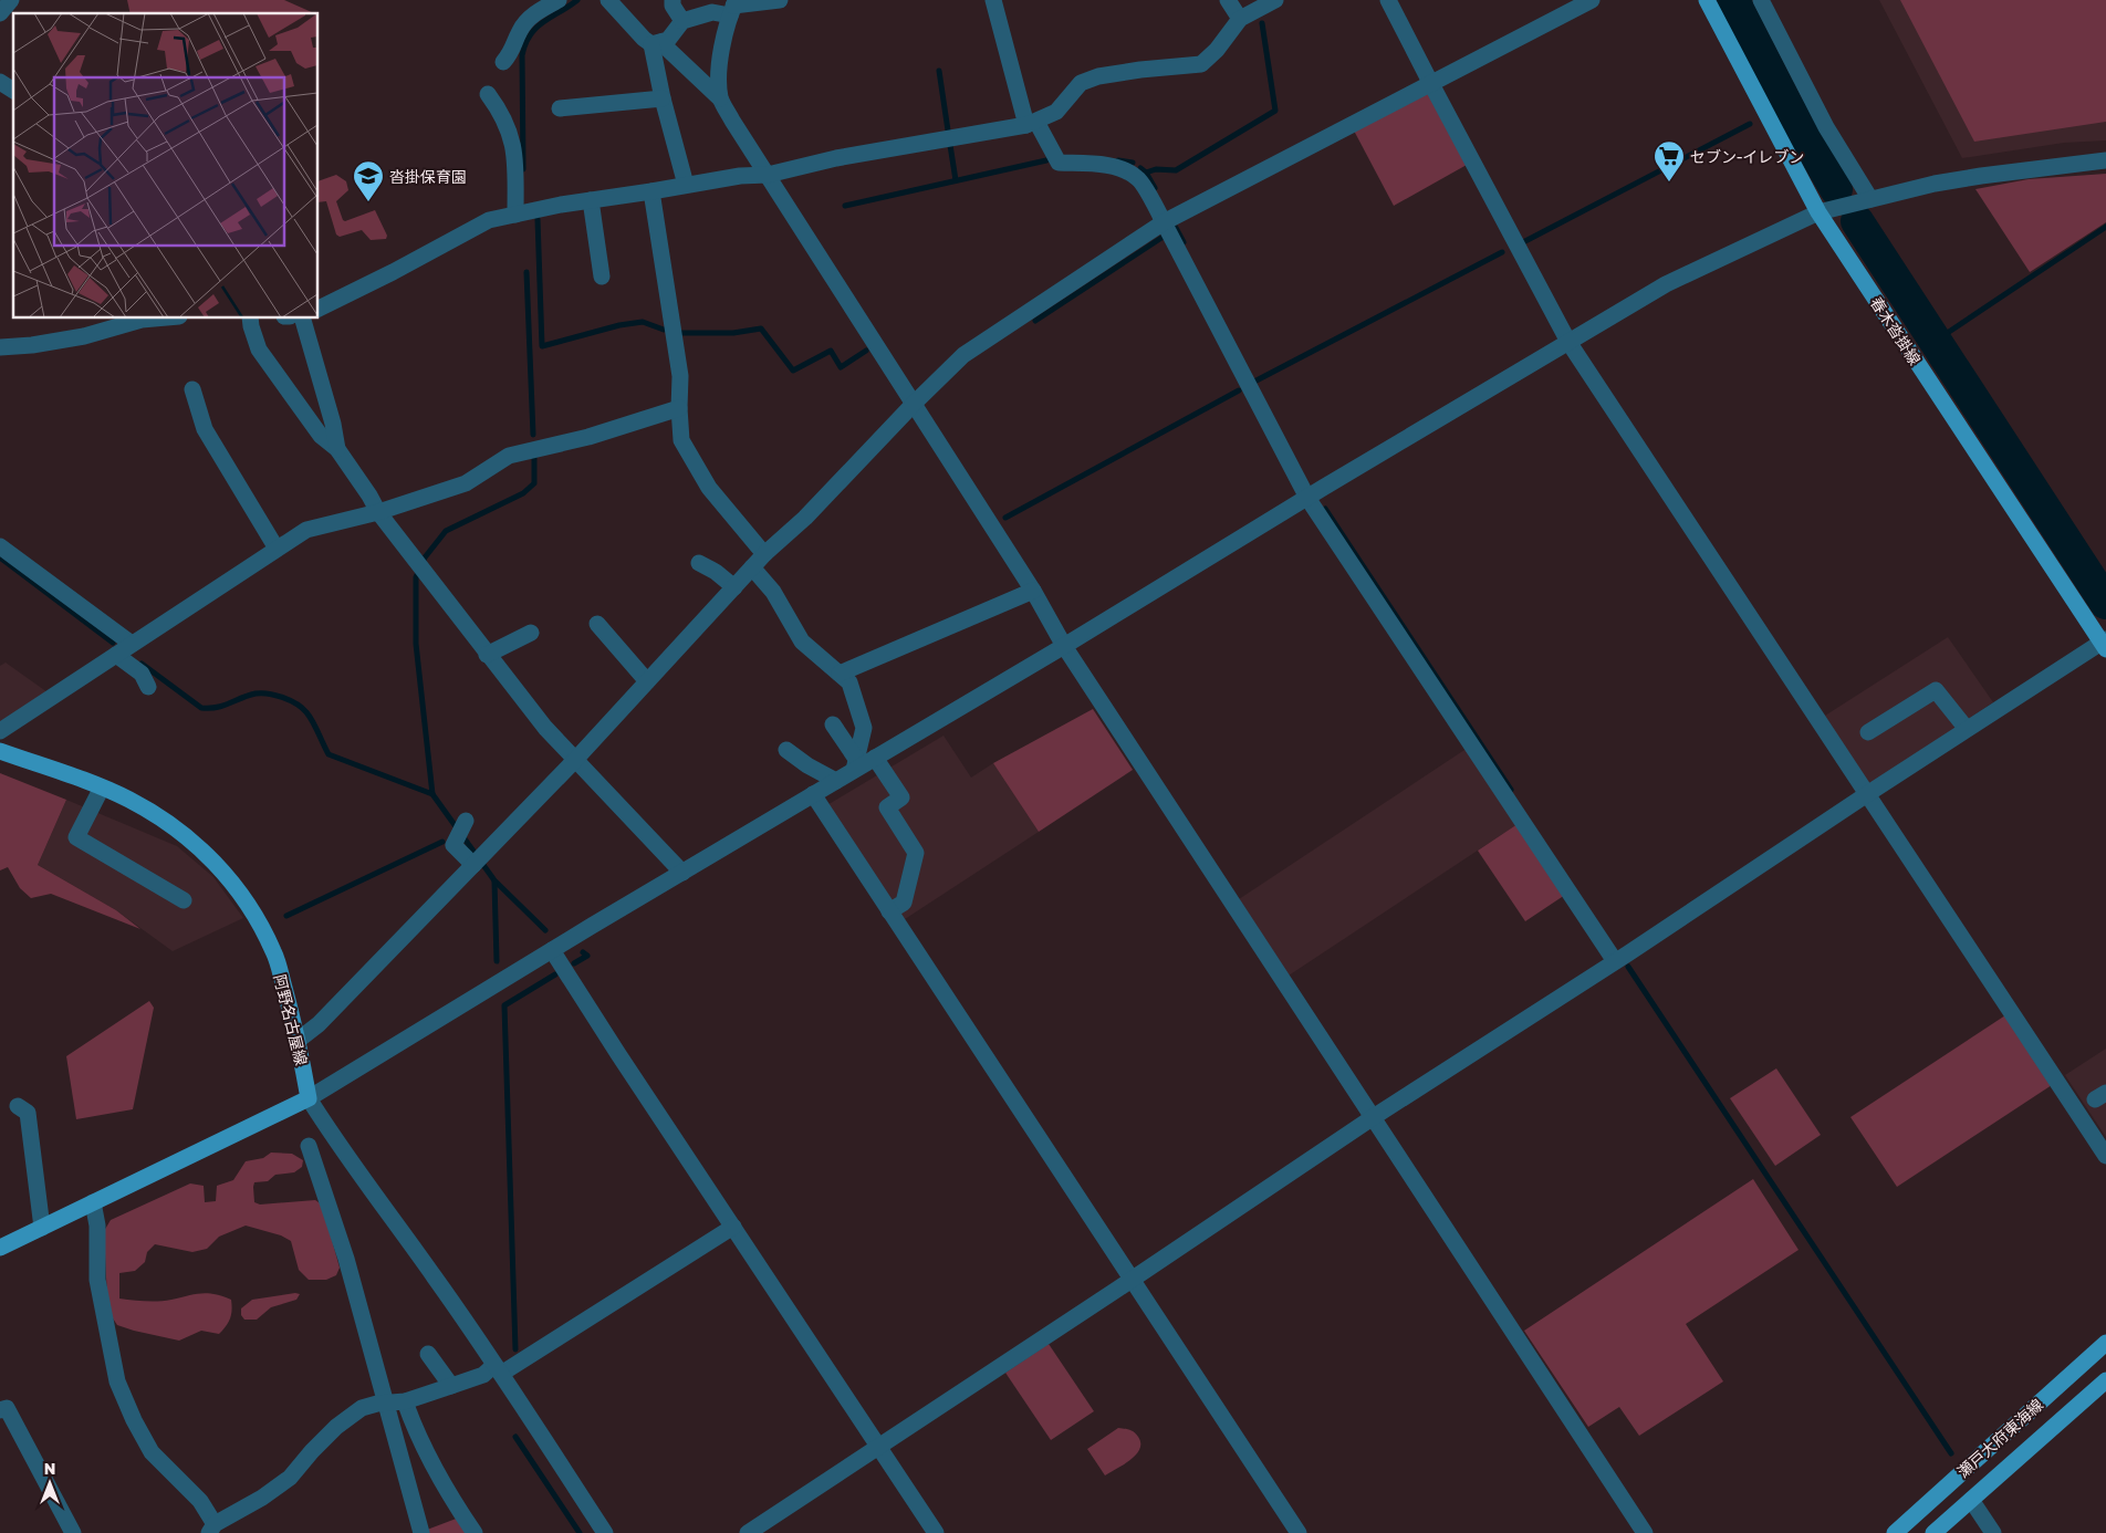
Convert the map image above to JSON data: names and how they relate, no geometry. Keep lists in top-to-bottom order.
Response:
{
  "streets": {
    "main road": ["春木沓掛線", "阿野名古屋線", "瀬戸大府東海線"]
  },
  "places": {
    "supermarket": ["セブン-イレブン"],
    "school or university": ["沓掛保育園"]
  },
  "north": "top"
}
